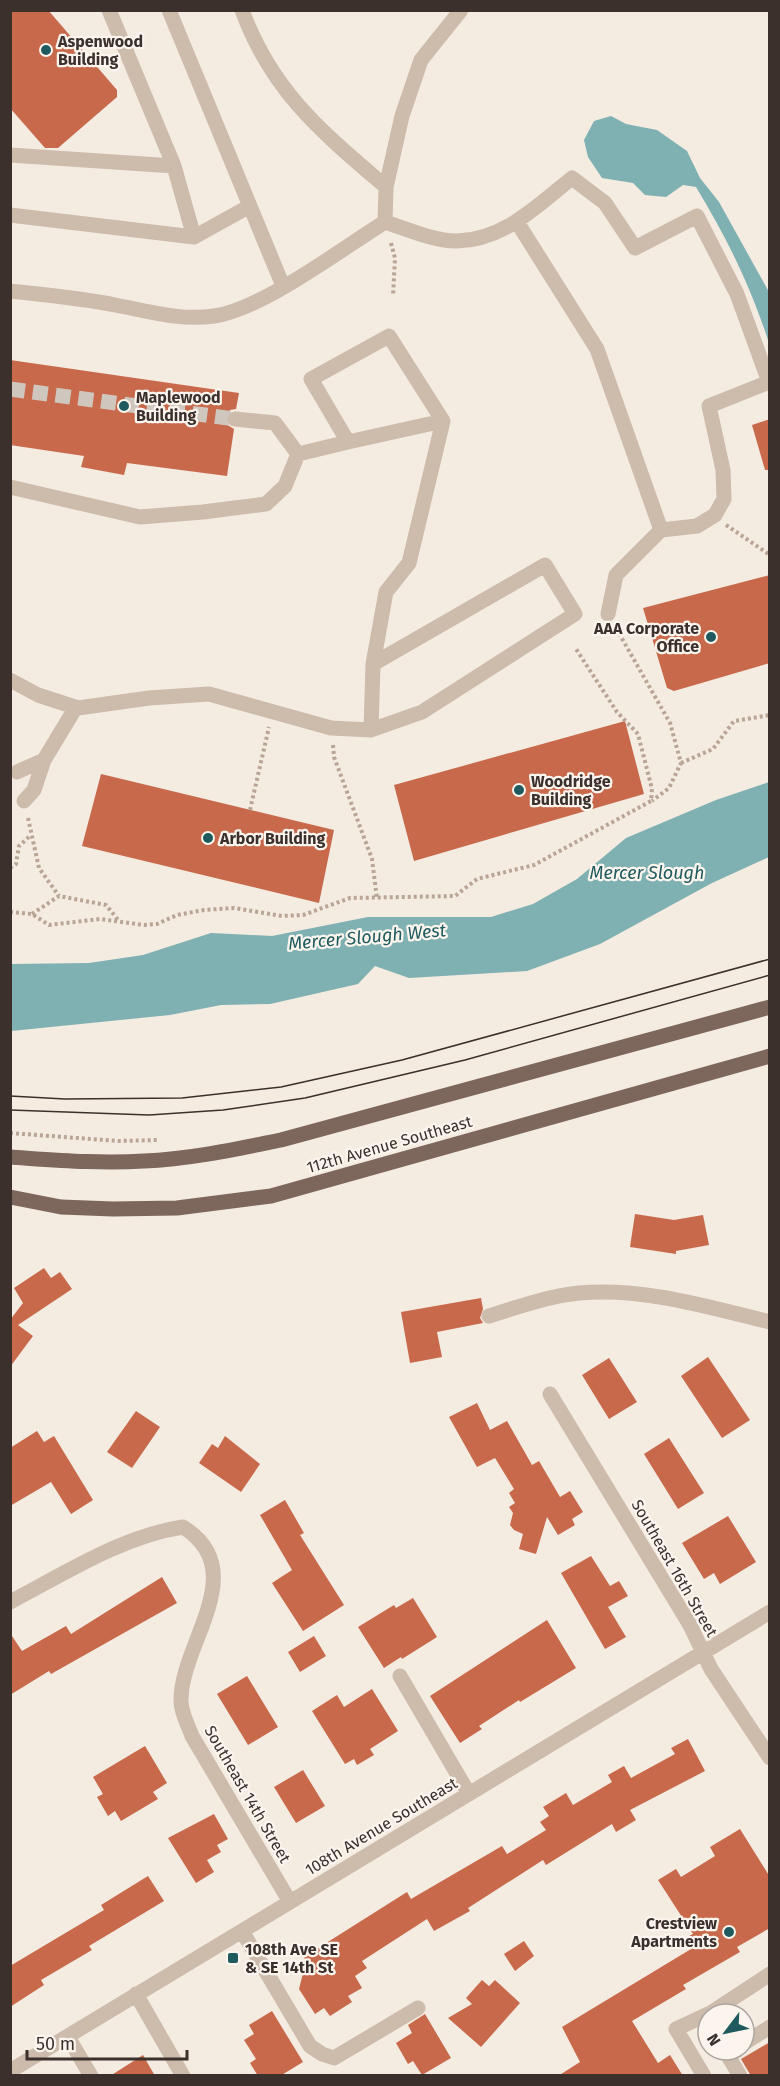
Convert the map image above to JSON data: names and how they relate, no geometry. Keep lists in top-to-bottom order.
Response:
{
  "streets": {
    "main road": ["112th Avenue Southeast"],
    "street": ["Southeast 16th Street", "Southeast 14th Street", "108th Avenue Southeast"]
  },
  "crossings": [
    ["Southeast 16th Street", "108th Avenue Southeast"],
    ["Southeast 14th Street", "108th Avenue Southeast"]
  ],
  "water": ["Mercer Slough", "Mercer Slough West"],
  "places": {
    "other": [
      "Aspenwood Building",
      "Maplewood Building",
      "AAA Corporate Office",
      "Woodridge Building",
      "Arbor Building",
      "Crestview Apartments"
    ],
    "transit": ["108th Ave SE & SE 14th St"]
  },
  "scale_bar": "50 m",
  "north": "bottom left"
}
